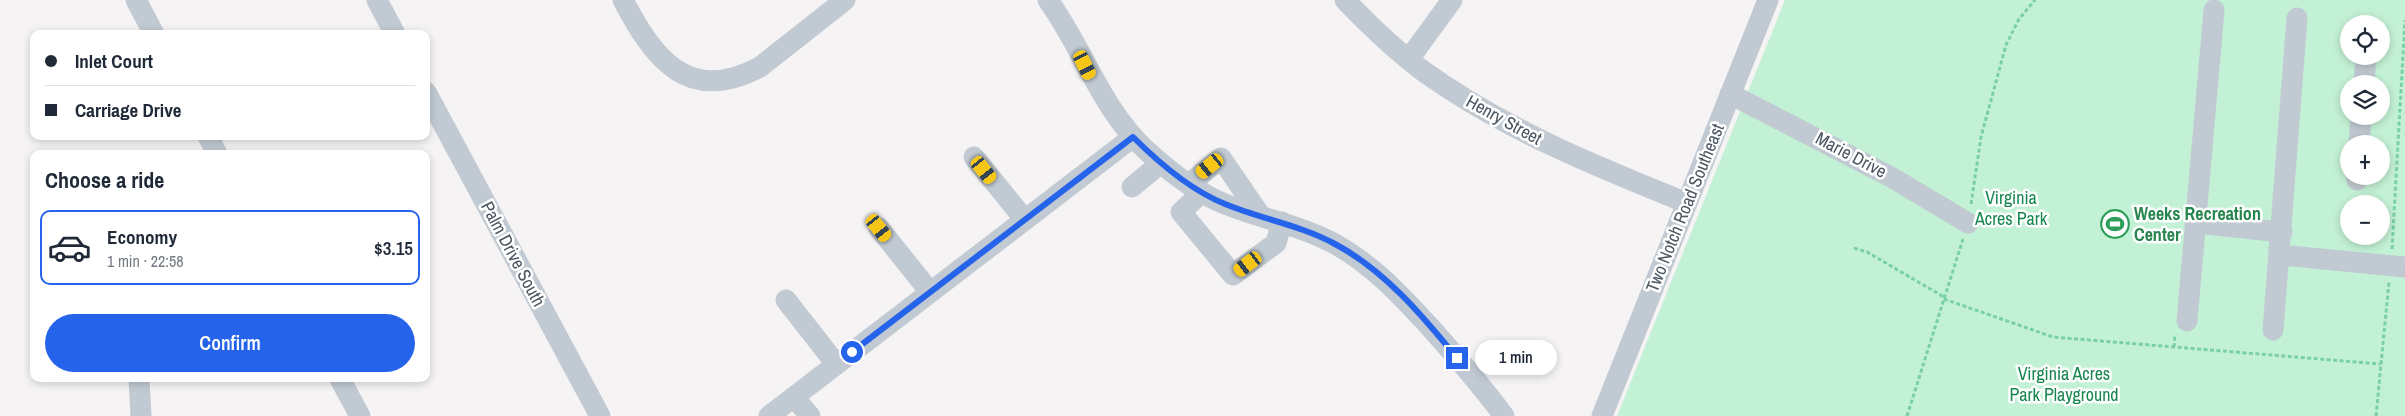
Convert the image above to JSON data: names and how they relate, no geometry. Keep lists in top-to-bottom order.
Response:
{
  "streets": {
    "street": [
      "Henry Street",
      "Marie Drive",
      "Two Notch Road Southeast",
      "Palm Drive South"
    ]
  },
  "crossings": [
    ["Henry Street", "Two Notch Road Southeast"],
    ["Marie Drive", "Two Notch Road Southeast"]
  ],
  "parks": ["Virginia Acres Park", "Virginia Acres Park Playground"],
  "places": {
    "sports": ["Weeks Recreation Center"]
  },
  "page": {
    "map_buttons": ["+", "−"],
    "banner": ["Inlet Court", "Carriage Drive"],
    "heading": "Choose a ride",
    "list": [
      {
        "name": "Economy",
        "note": "1 min · 22:58",
        "value": "$3.15"
      }
    ],
    "buttons": "Confirm",
    "bubble": "1 min"
  }
}
